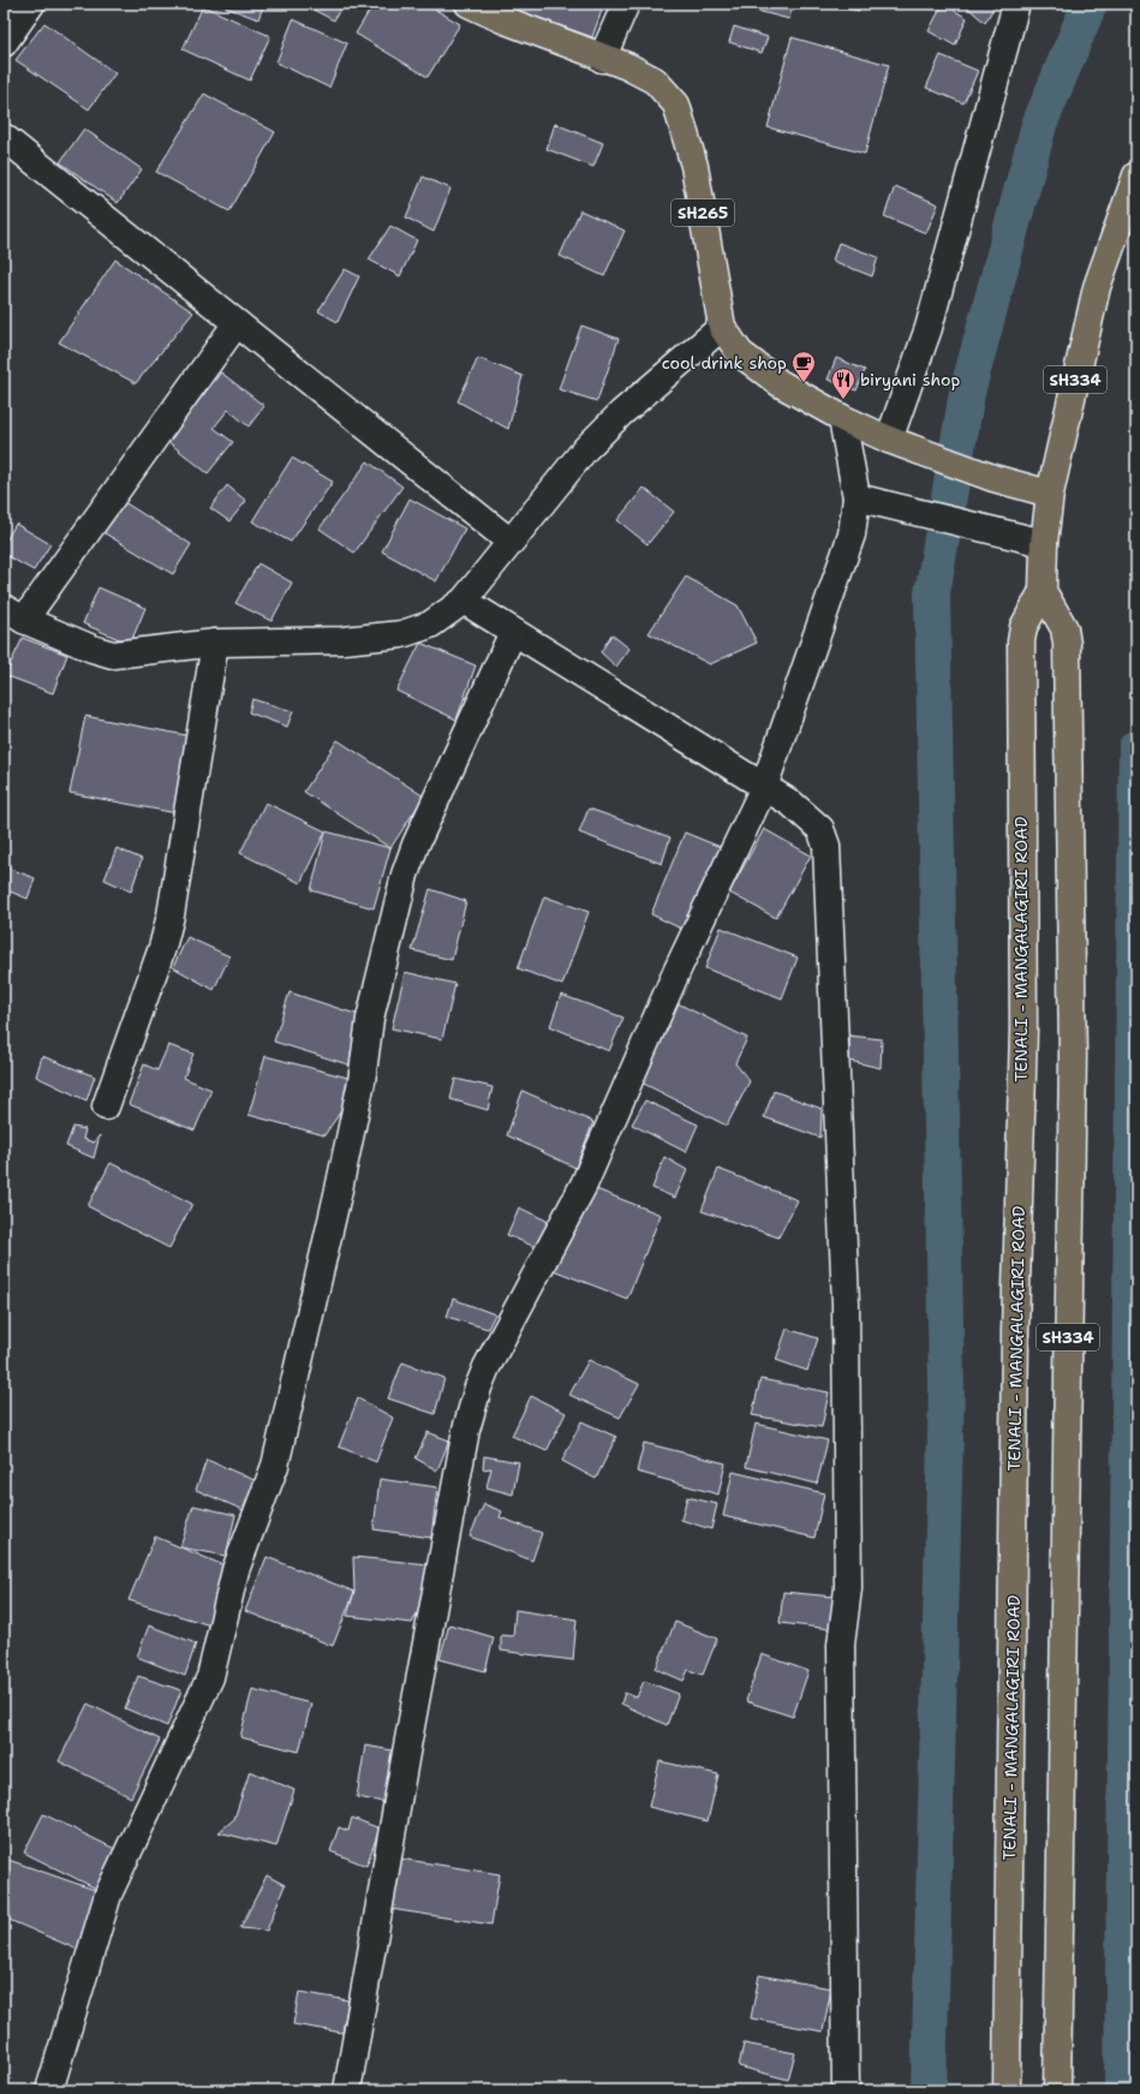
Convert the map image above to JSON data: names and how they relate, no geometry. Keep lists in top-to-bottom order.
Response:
{
  "streets": {
    "main road": ["SH265", "SH334", "TENALI - MANGALAGIRI ROAD"]
  },
  "crossings": [
    ["SH265", "SH334"],
    ["SH334", "TENALI - MANGALAGIRI ROAD"]
  ],
  "places": {
    "cafe": ["cool drink shop"],
    "restaurant": ["biryani shop"]
  }
}
